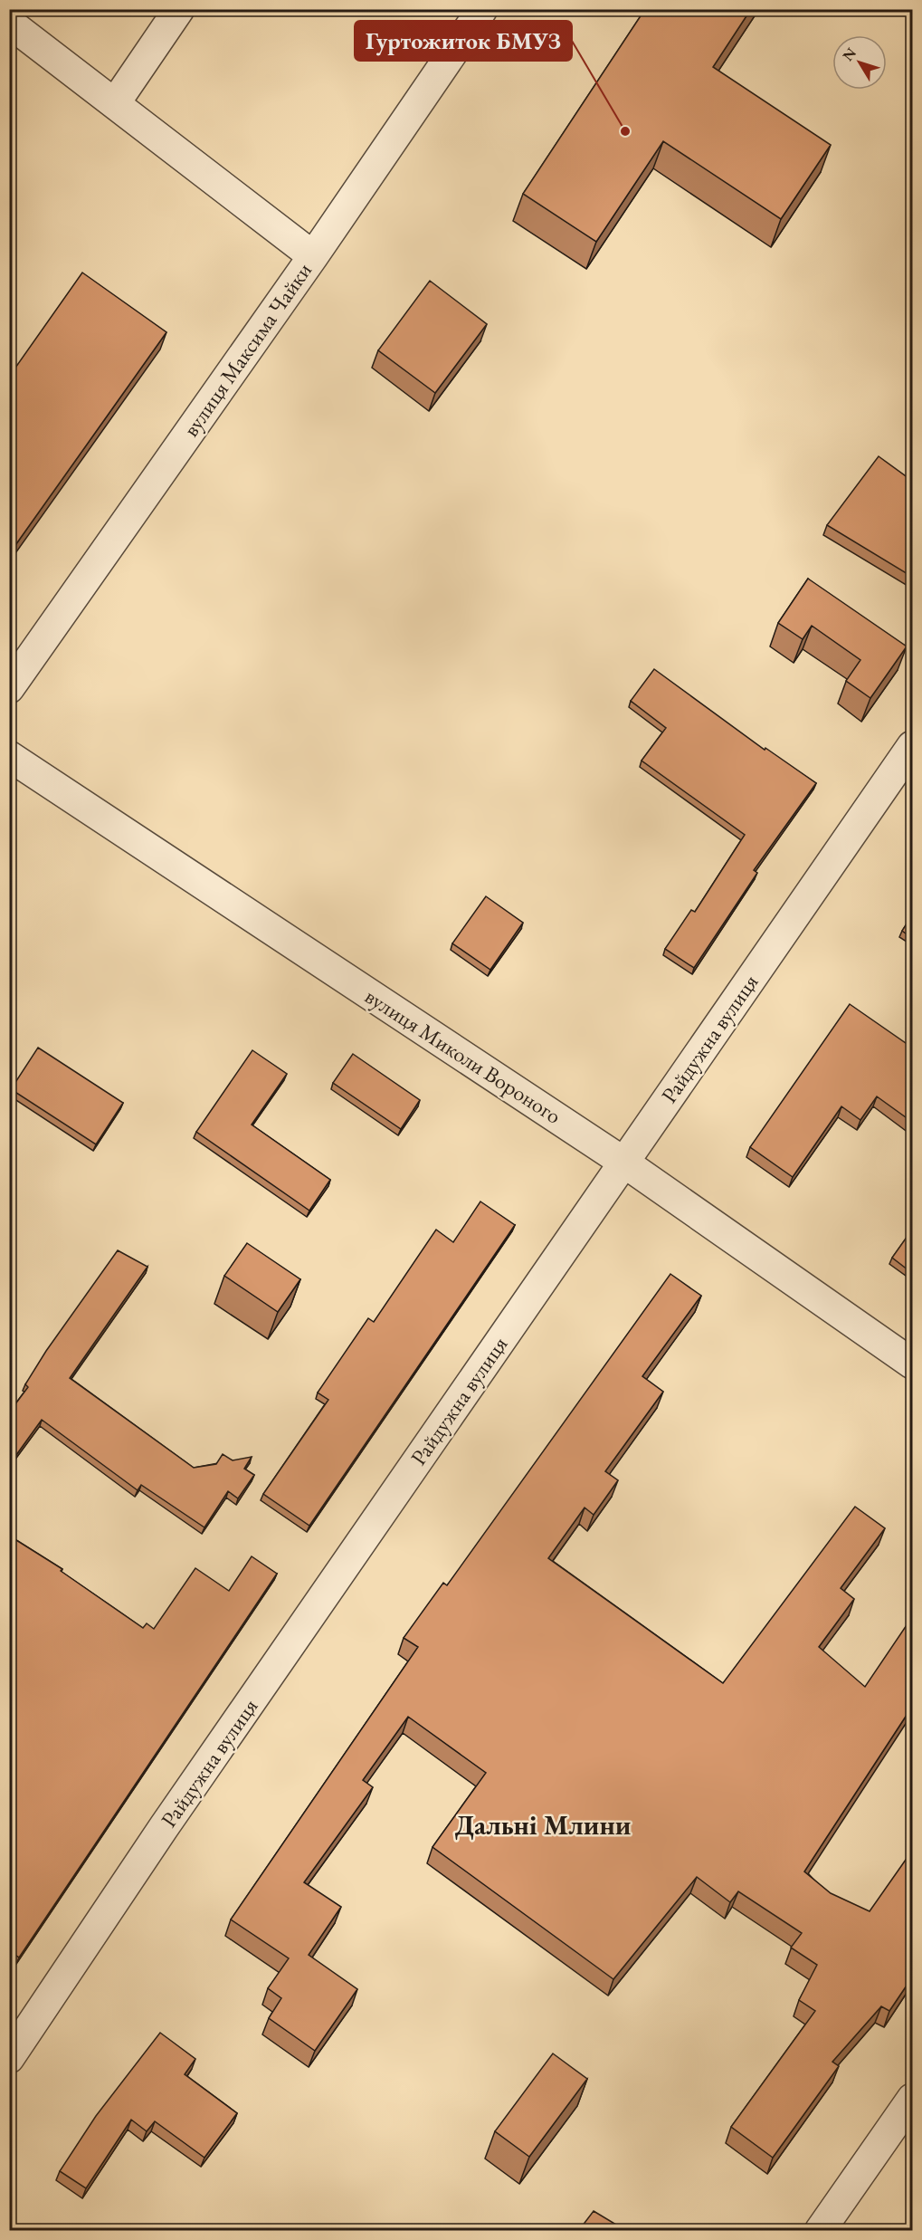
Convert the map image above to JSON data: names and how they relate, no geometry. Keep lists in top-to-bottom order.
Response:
{
  "streets": {
    "street": ["вулиця Максима Чайки", "Райдужна вулиця", "вулиця Миколи Вороного"]
  },
  "crossings": [
    ["Райдужна вулиця", "вулиця Миколи Вороного"]
  ],
  "districts": ["Дальні Млини"],
  "places": ["Гуртожиток БМУЗ"],
  "north": "top left"
}
